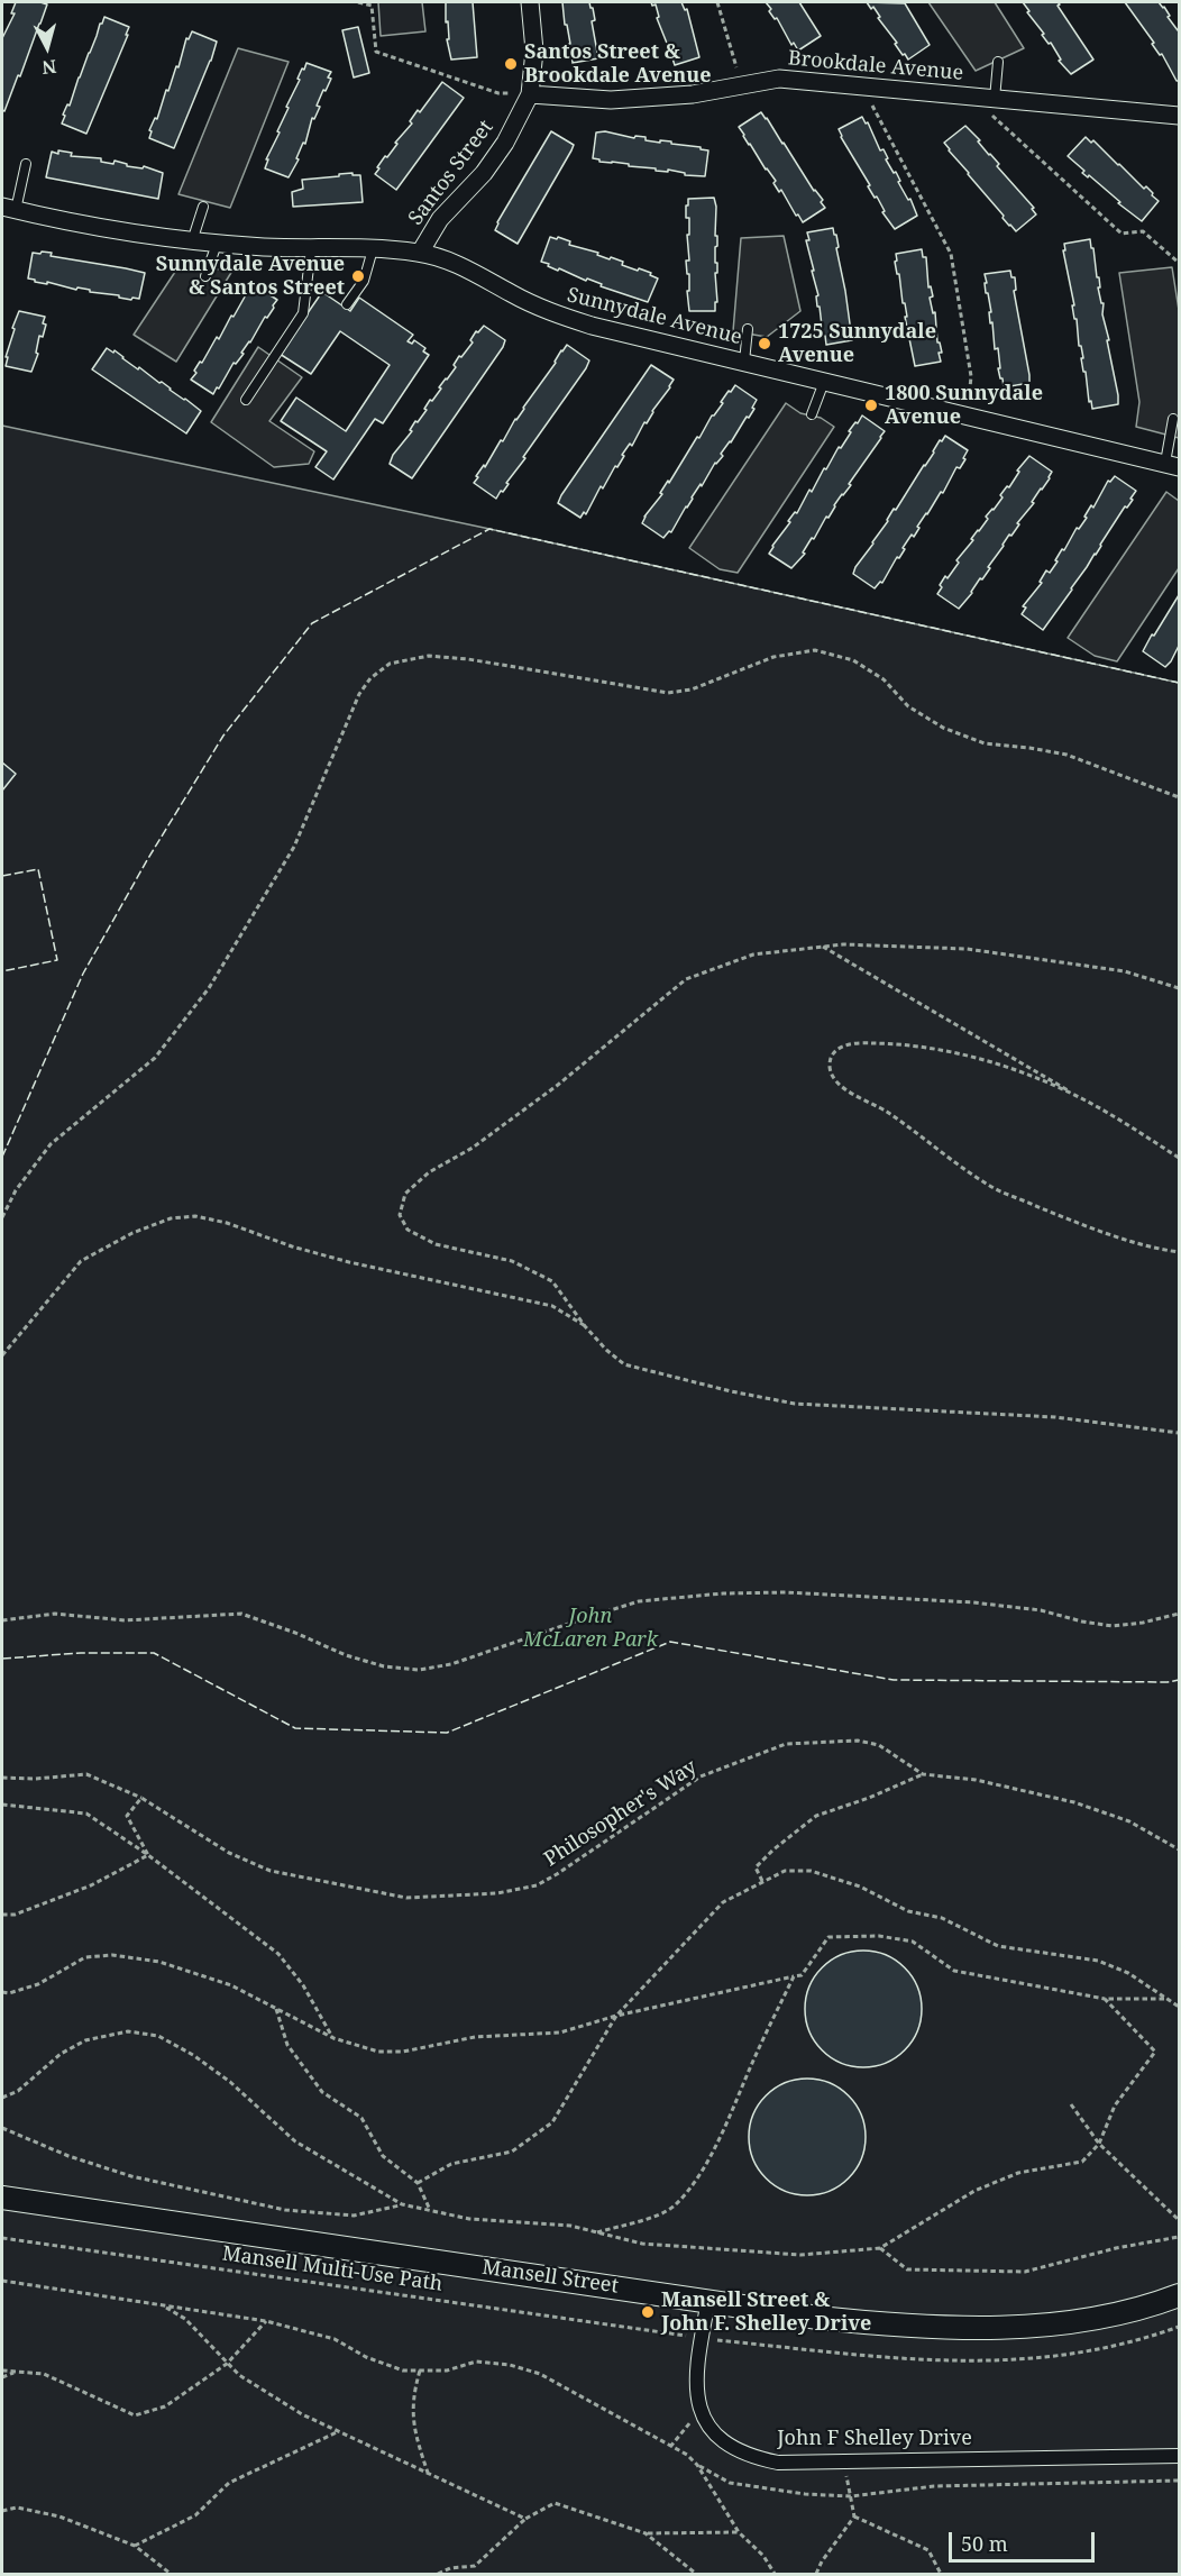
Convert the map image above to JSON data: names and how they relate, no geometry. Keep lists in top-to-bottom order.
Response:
{
  "streets": {
    "street": [
      "Brookdale Avenue",
      "Santos Street",
      "Sunnydale Avenue",
      "Mansell Street",
      "John F Shelley Drive"
    ],
    "path": ["Philosopher's Way", "Mansell Multi-Use Path"]
  },
  "crossings": [
    ["Brookdale Avenue", "Santos Street"],
    ["Santos Street", "Sunnydale Avenue"],
    ["Mansell Multi-Use Path", "John F Shelley Drive"],
    ["Mansell Street", "John F Shelley Drive"]
  ],
  "parks": ["John McLaren Park"],
  "places": [
    "Santos Street & Brookdale Avenue",
    "Sunnydale Avenue & Santos Street",
    "1725 Sunnydale Avenue",
    "1800 Sunnydale Avenue",
    "Mansell Street & John F. Shelley Drive"
  ],
  "scale_bar": "50 m",
  "north": "bottom"
}
